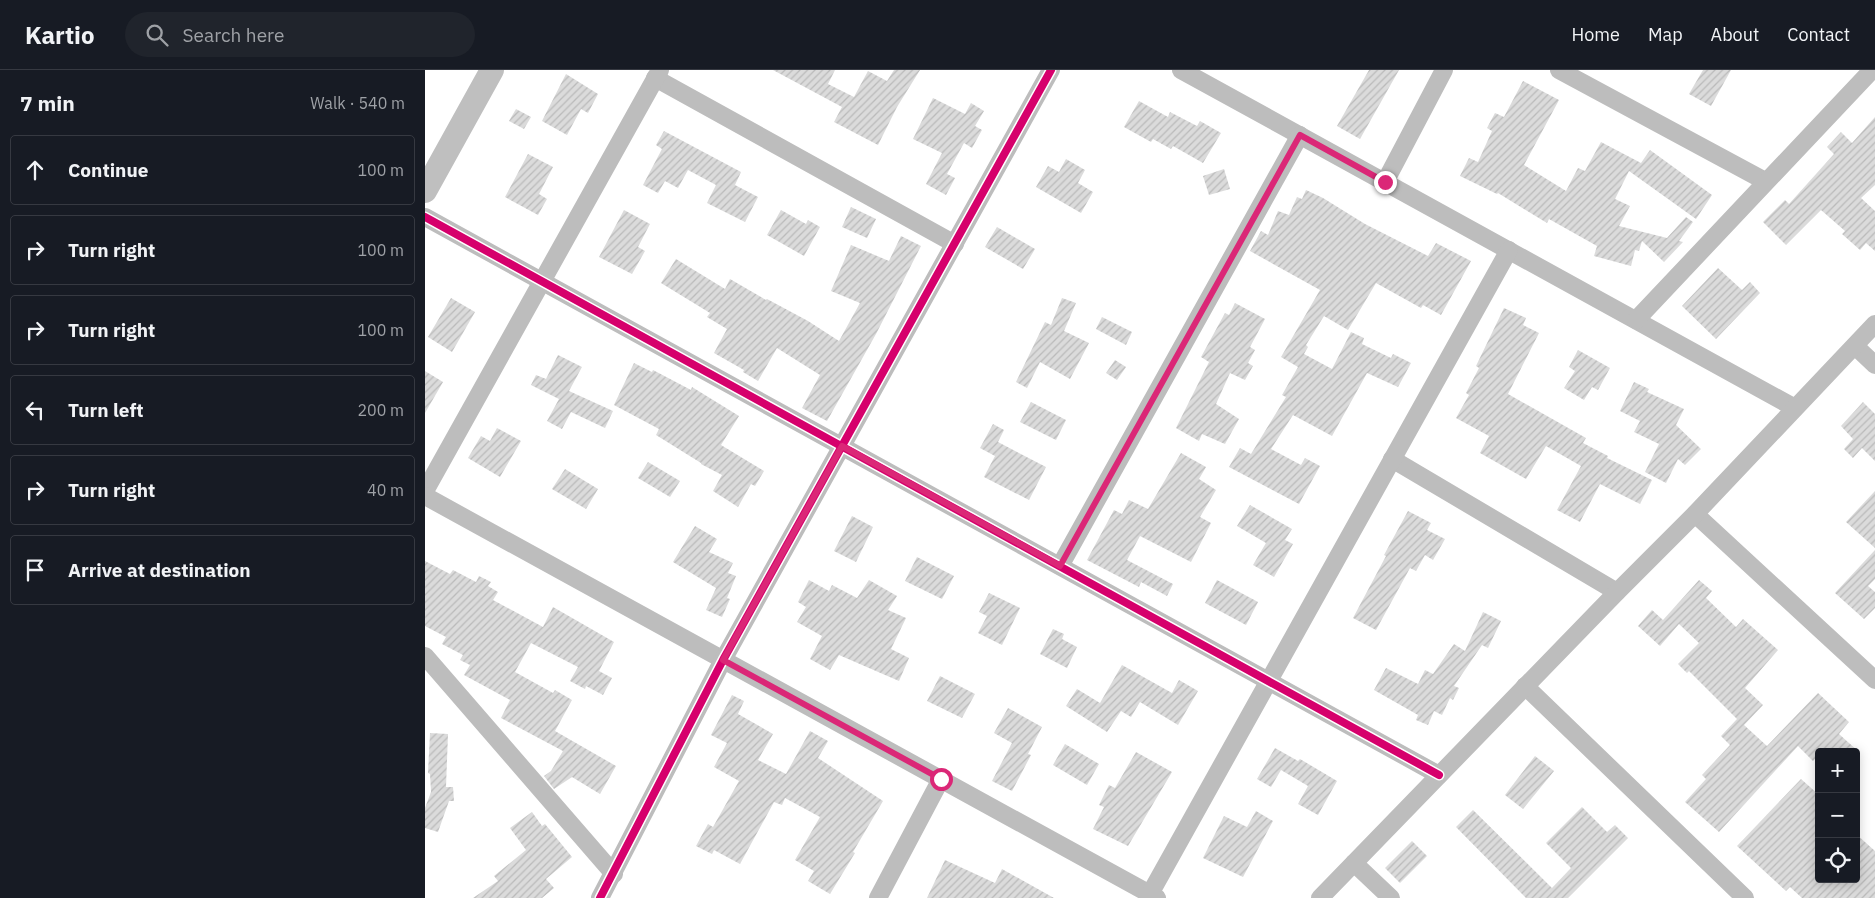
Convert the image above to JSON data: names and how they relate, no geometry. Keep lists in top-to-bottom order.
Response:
{
  "page": {
    "header": "Kartio",
    "search": "Search here",
    "nav": [
      "Home",
      "Map",
      "About",
      "Contact"
    ],
    "heading": ["7 min", "Walk · 540 m"],
    "list": [
      ["Continue", "100 m"],
      ["Turn right", "100 m"],
      ["Turn right", "100 m"],
      ["Turn left", "200 m"],
      ["Turn right", "40 m"],
      "Arrive at destination"
    ],
    "map_buttons": ["+", "−"]
  }
}
